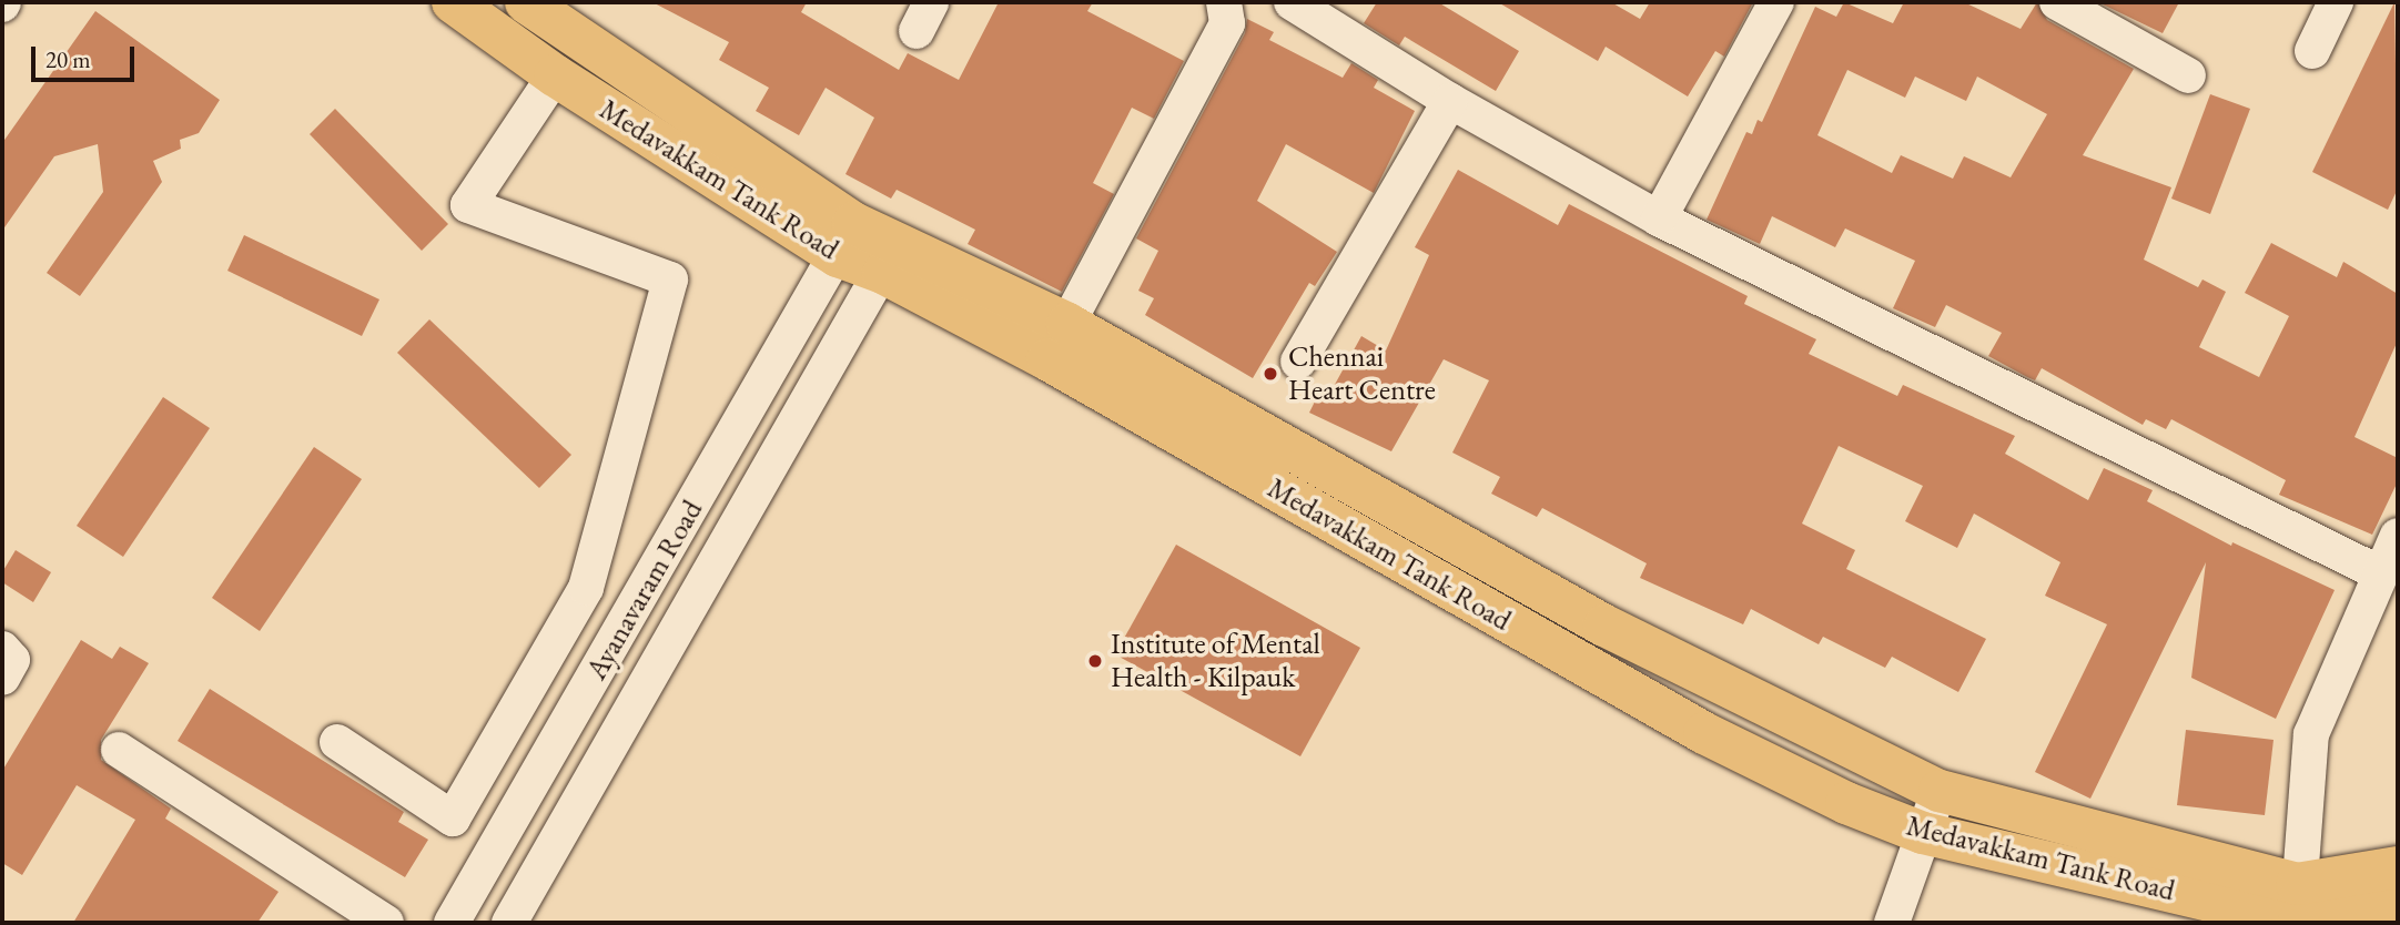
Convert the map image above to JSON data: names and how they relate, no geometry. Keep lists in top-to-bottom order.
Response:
{
  "streets": {
    "main road": ["Medavakkam Tank Road"],
    "street": ["Ayanavaram Road"]
  },
  "crossings": [
    ["Medavakkam Tank Road", "Ayanavaram Road"]
  ],
  "places": ["Chennai Heart Centre", "Institute of Mental Health - Kilpauk"],
  "scale_bar": "20 m"
}
